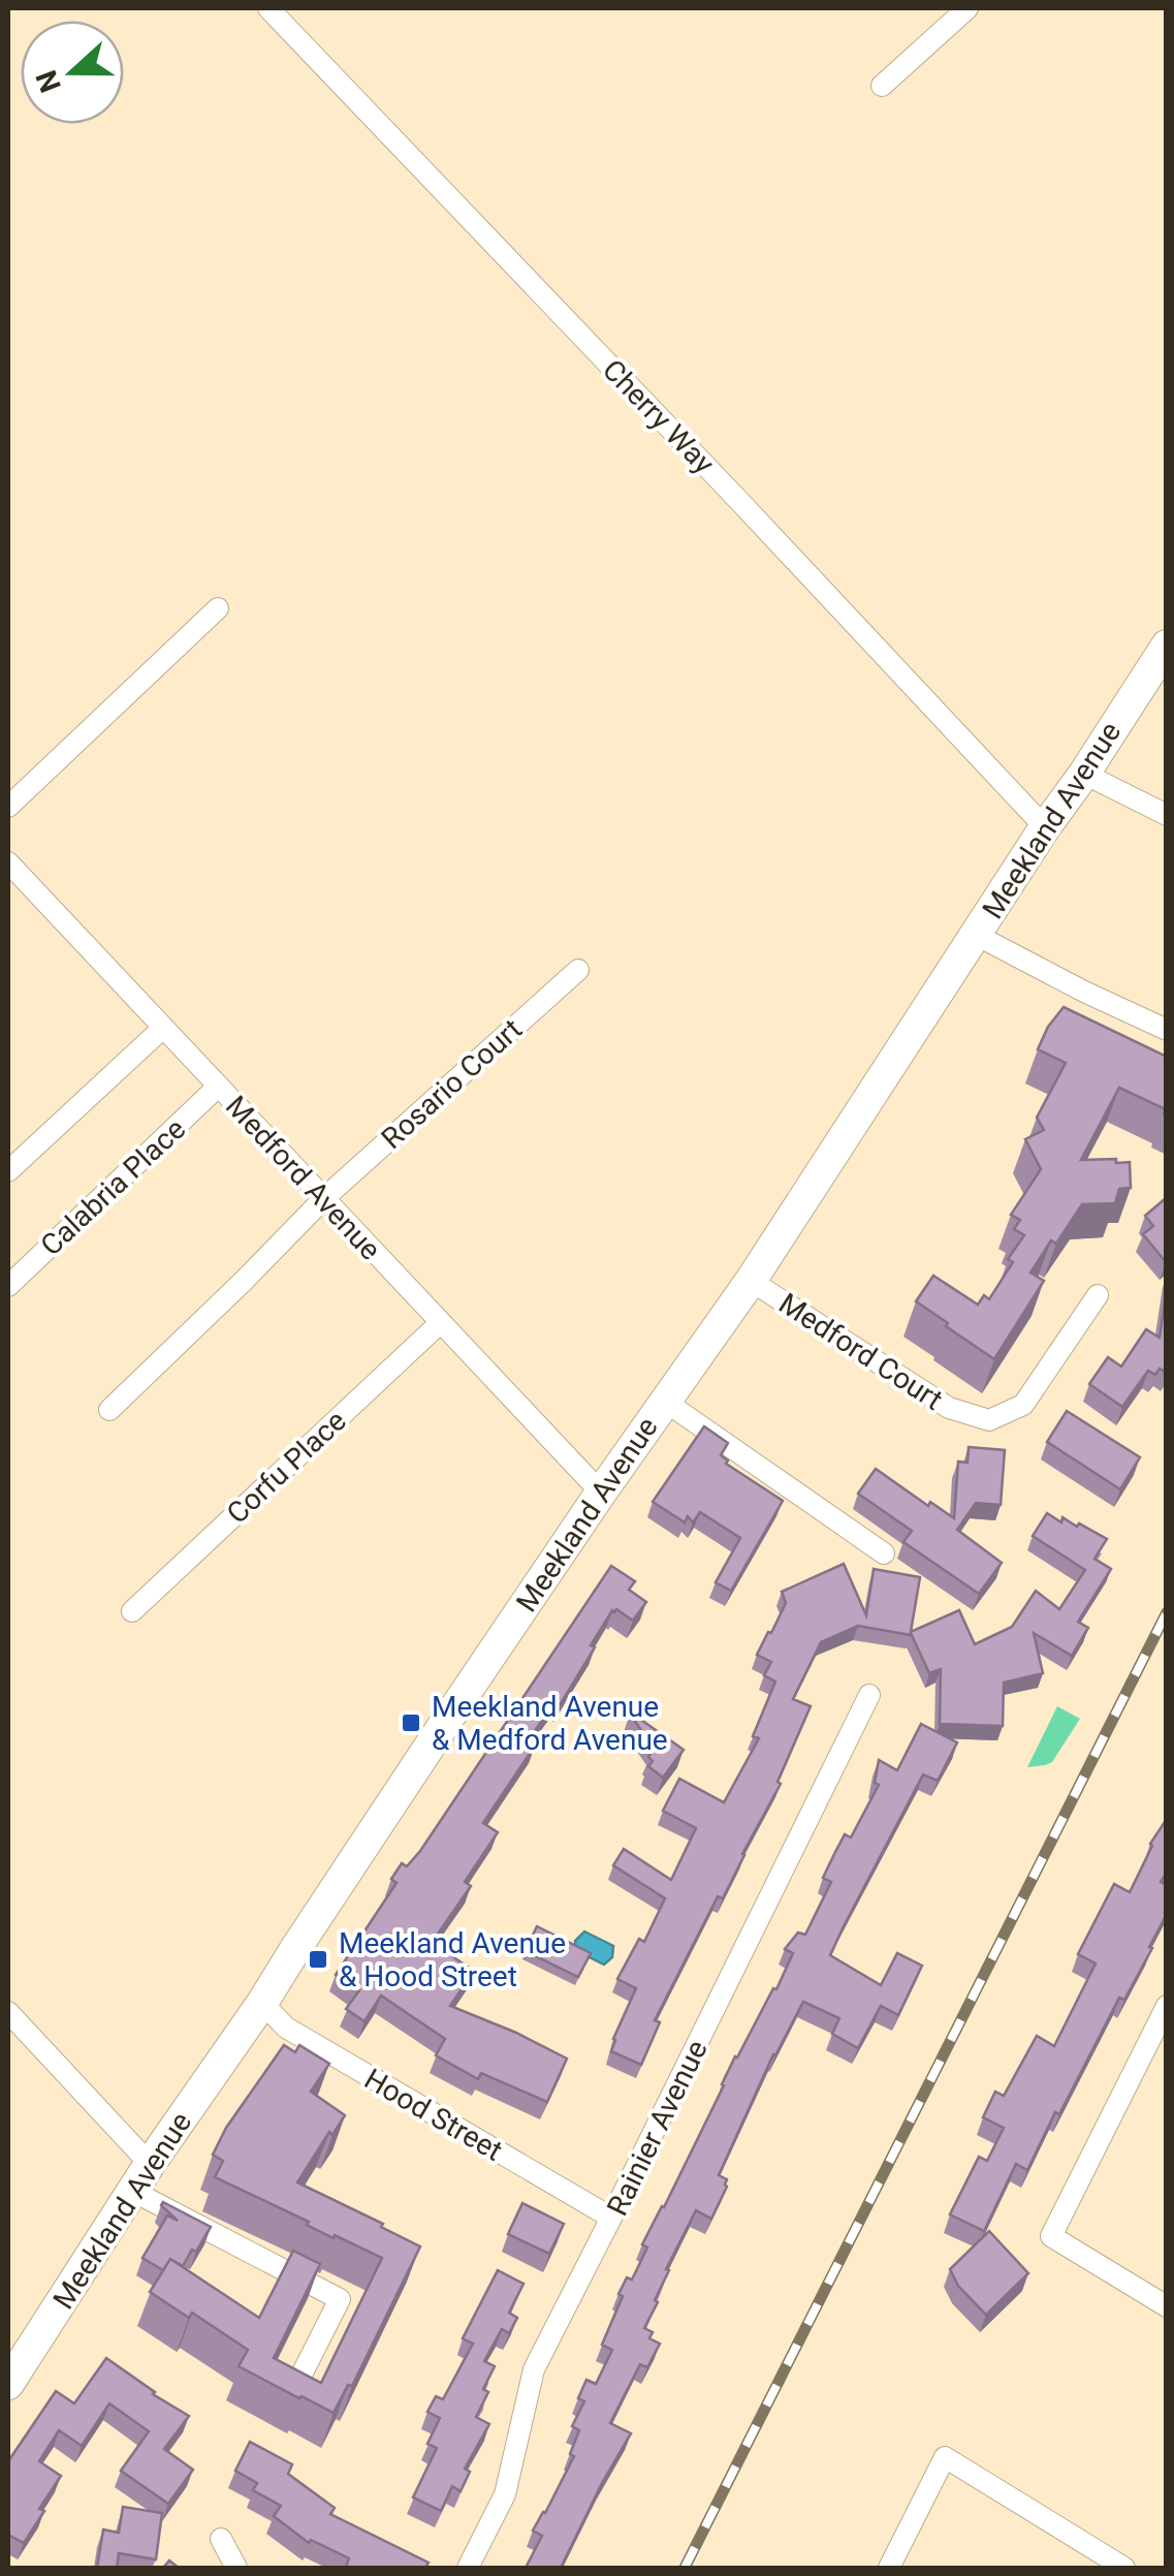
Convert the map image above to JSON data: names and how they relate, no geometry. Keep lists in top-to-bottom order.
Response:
{
  "streets": {
    "main road": ["Meekland Avenue"],
    "street": [
      "Cherry Way",
      "Rosario Court",
      "Medford Avenue",
      "Calabria Place",
      "Medford Court",
      "Corfu Place",
      "Hood Street",
      "Rainier Avenue"
    ]
  },
  "crossings": [
    ["Cherry Way", "Meekland Avenue"],
    ["Meekland Avenue", "Medford Avenue"],
    ["Meekland Avenue", "Medford Court"],
    ["Meekland Avenue", "Hood Street"],
    ["Rosario Court", "Medford Avenue"],
    ["Medford Avenue", "Calabria Place"],
    ["Medford Avenue", "Corfu Place"],
    ["Hood Street", "Rainier Avenue"]
  ],
  "places": {
    "transit": ["Meekland Avenue & Medford Avenue", "Meekland Avenue & Hood Street"]
  },
  "north": "left"
}
